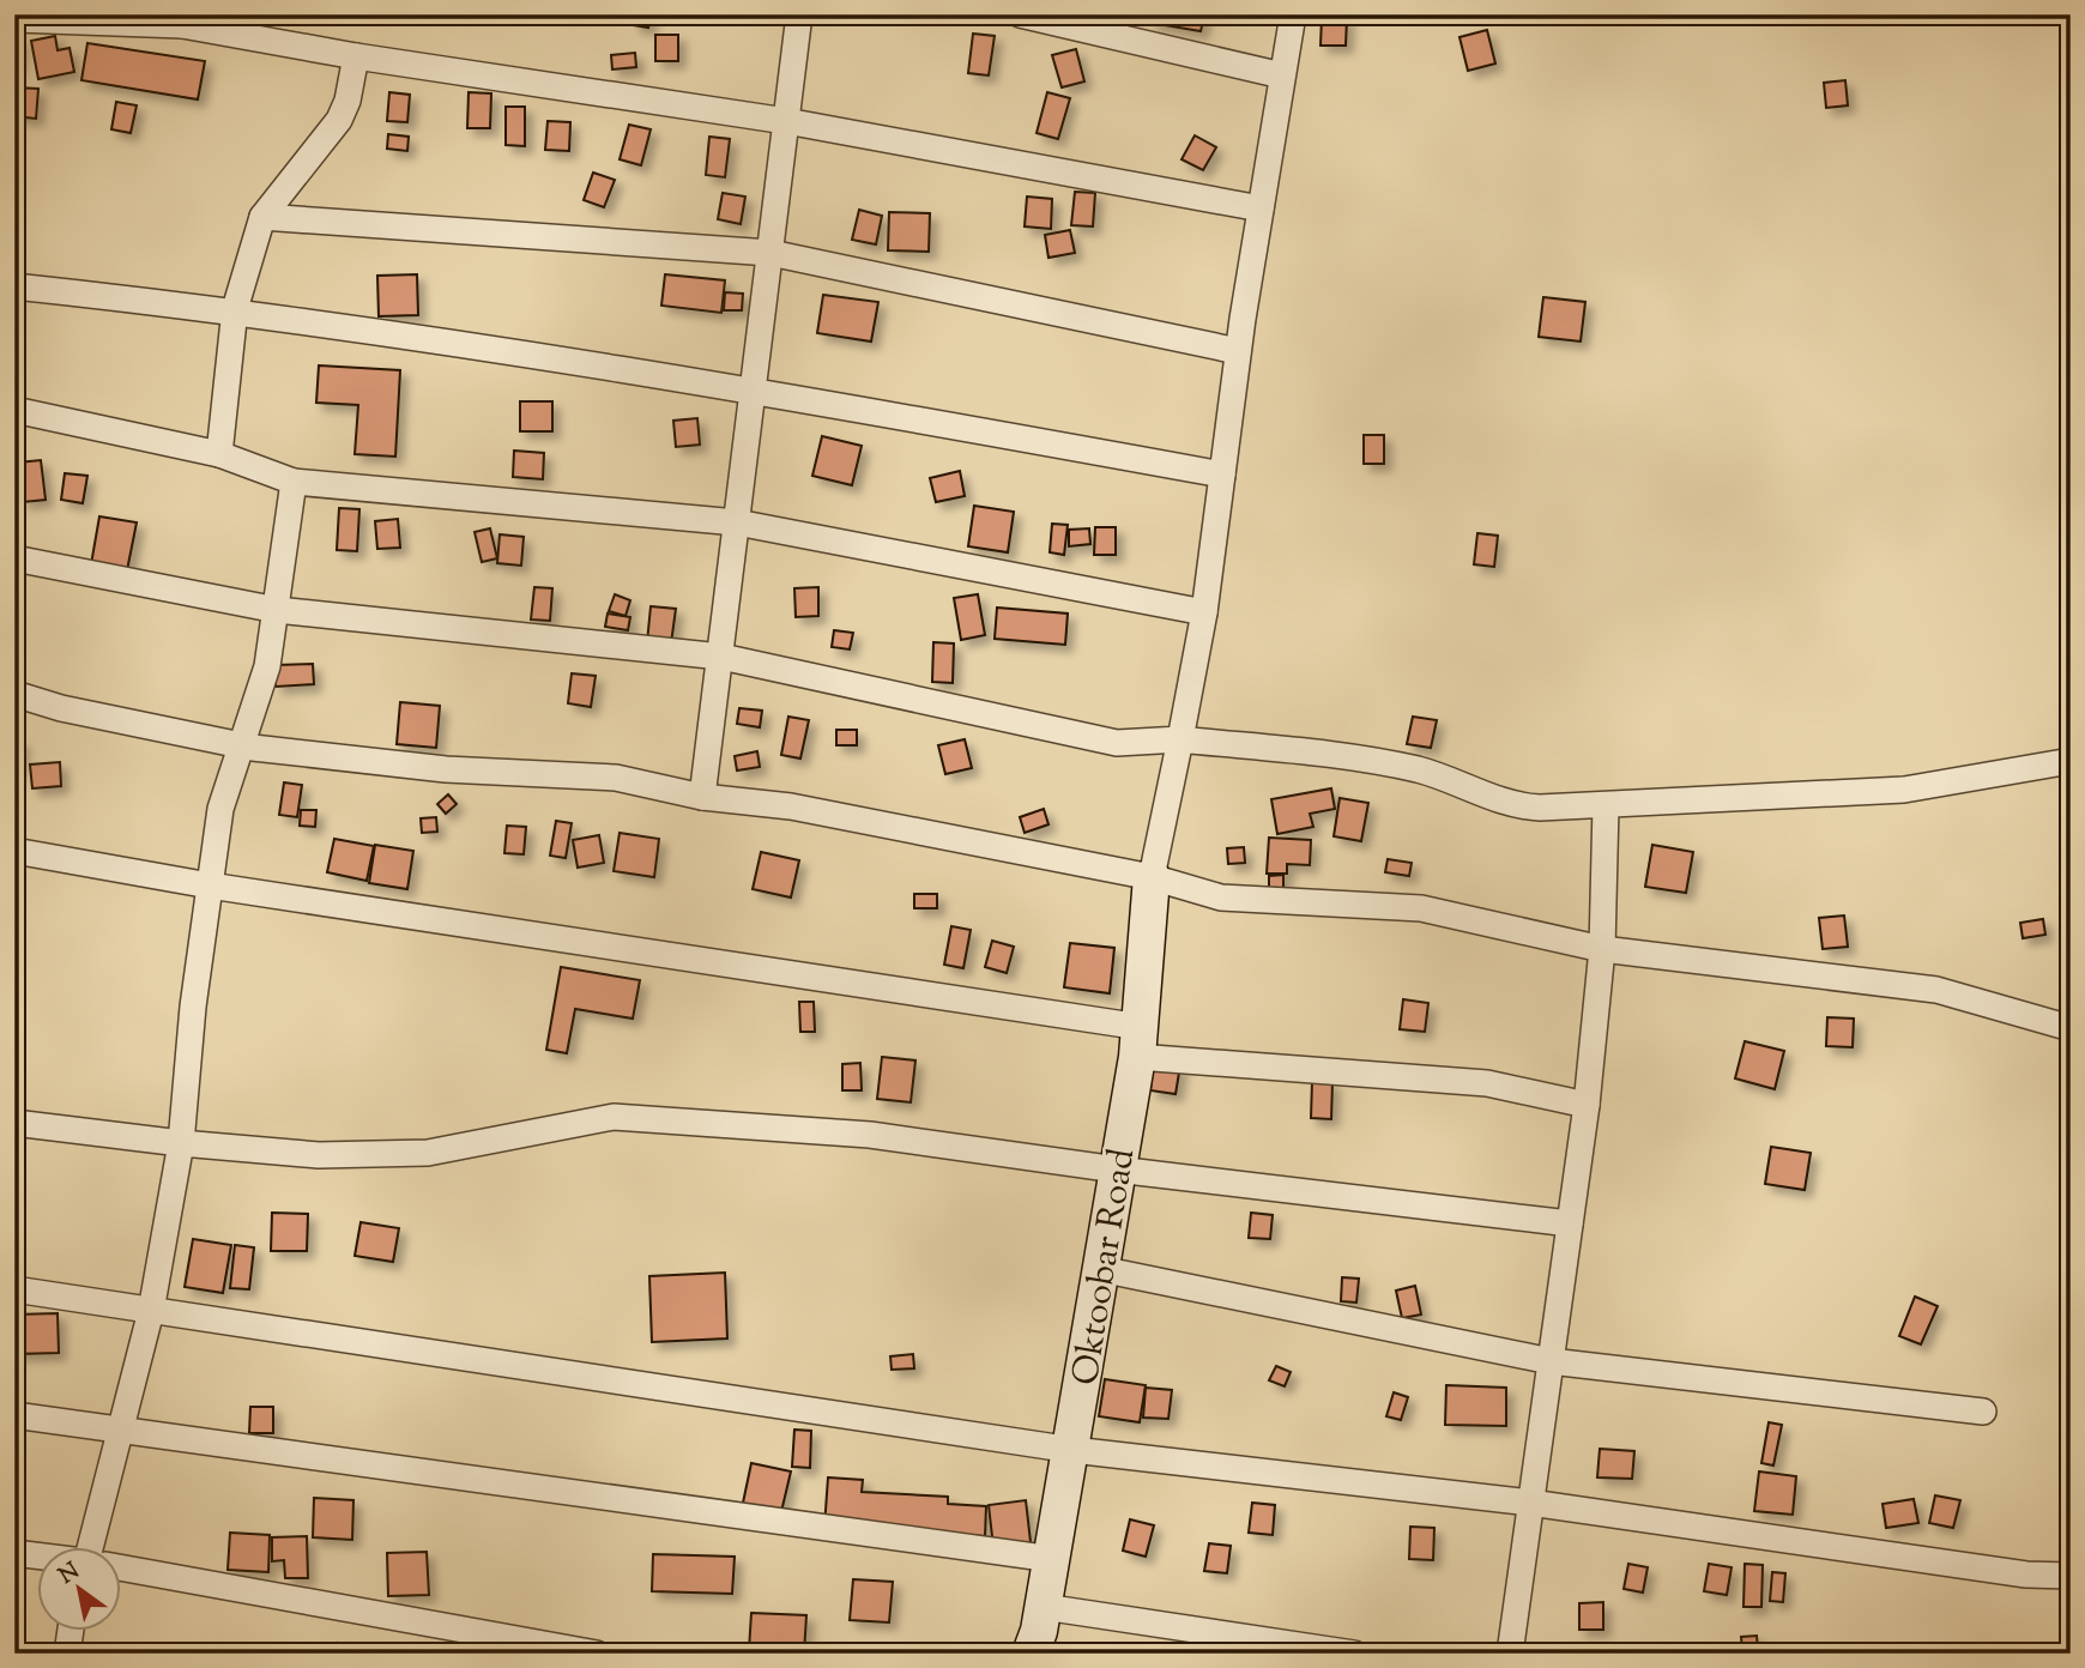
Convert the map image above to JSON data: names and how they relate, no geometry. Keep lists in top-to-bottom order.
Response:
{
  "streets": {
    "street": ["Oktoobar Road"]
  },
  "north": "top left"
}
